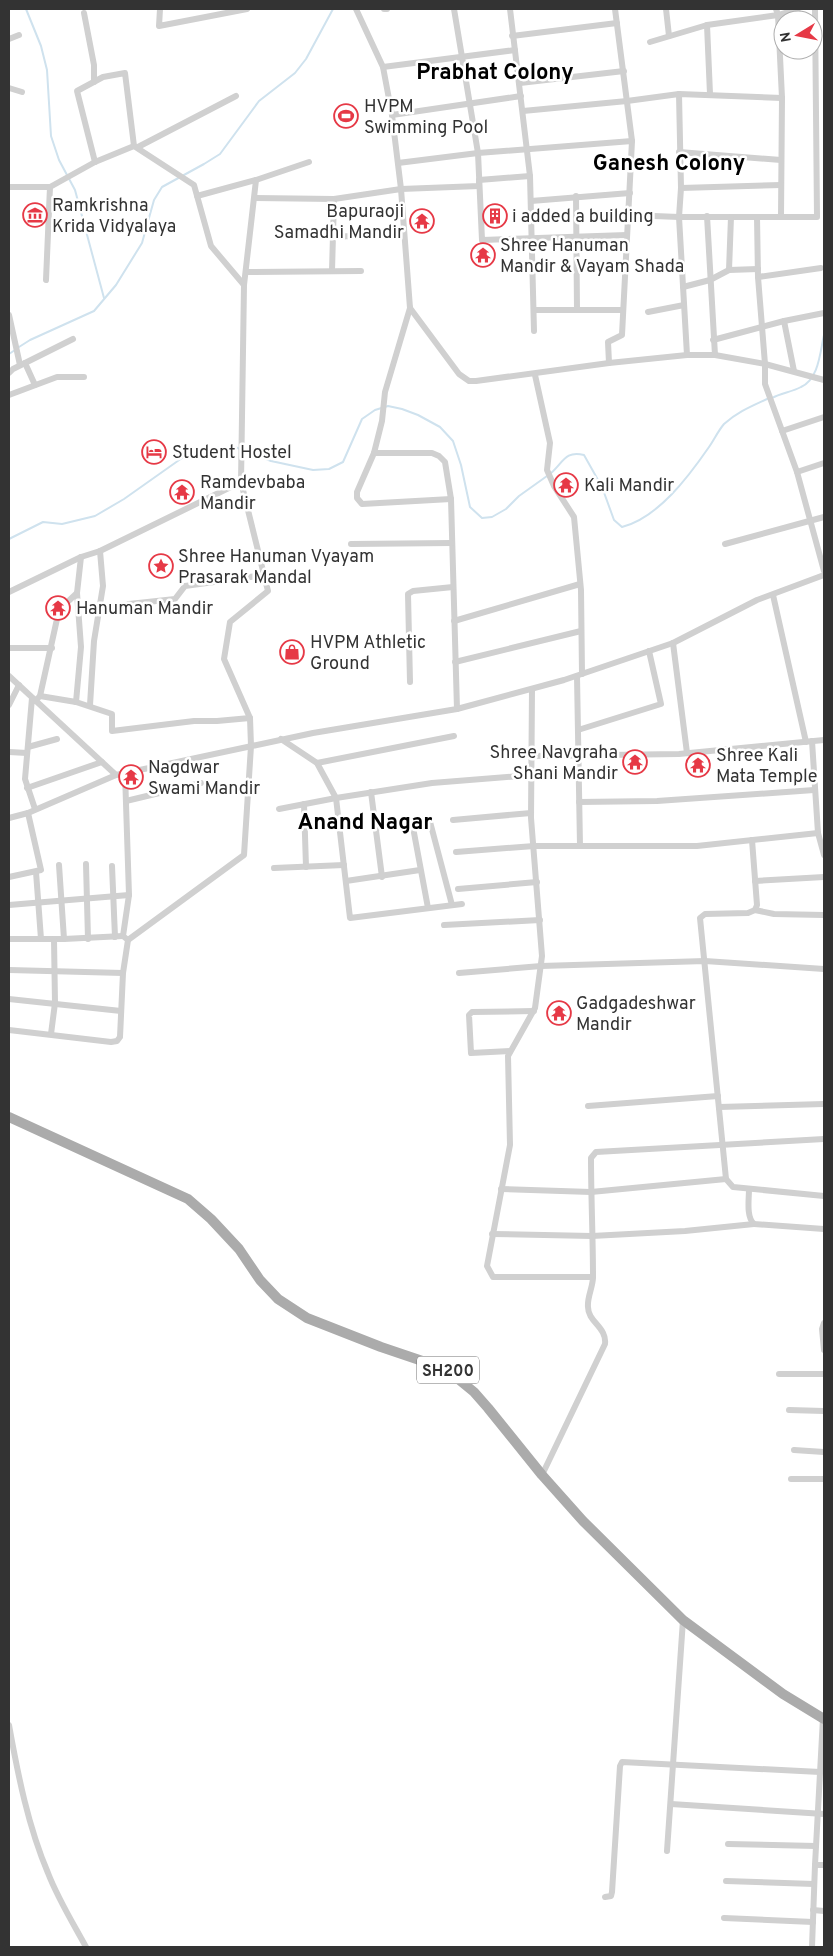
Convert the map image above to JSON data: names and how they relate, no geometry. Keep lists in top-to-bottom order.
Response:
{
  "streets": {
    "main road": ["SH200"]
  },
  "districts": ["Prabhat Colony", "Ganesh Colony", "Anand Nagar"],
  "places": {
    "sports": ["HVPM Swimming Pool"],
    "museum": ["Ramkrishna Krida Vidyalaya"],
    "building": ["i added a building"],
    "temple": [
      "Bapuraoji Samadhi Mandir",
      "Shree Hanuman Mandir & Vayam Shada",
      "Kali Mandir",
      "Ramdevbaba Mandir",
      "Hanuman Mandir",
      "Shree Navgraha Shani Mandir",
      "Shree Kali Mata Temple",
      "Nagdwar Swami Mandir",
      "Gadgadeshwar Mandir"
    ],
    "hotel": ["Student Hostel"],
    "place": ["Shree Hanuman Vyayam Prasarak Mandal"],
    "shop": ["HVPM Athletic Ground"]
  },
  "north": "left"
}
